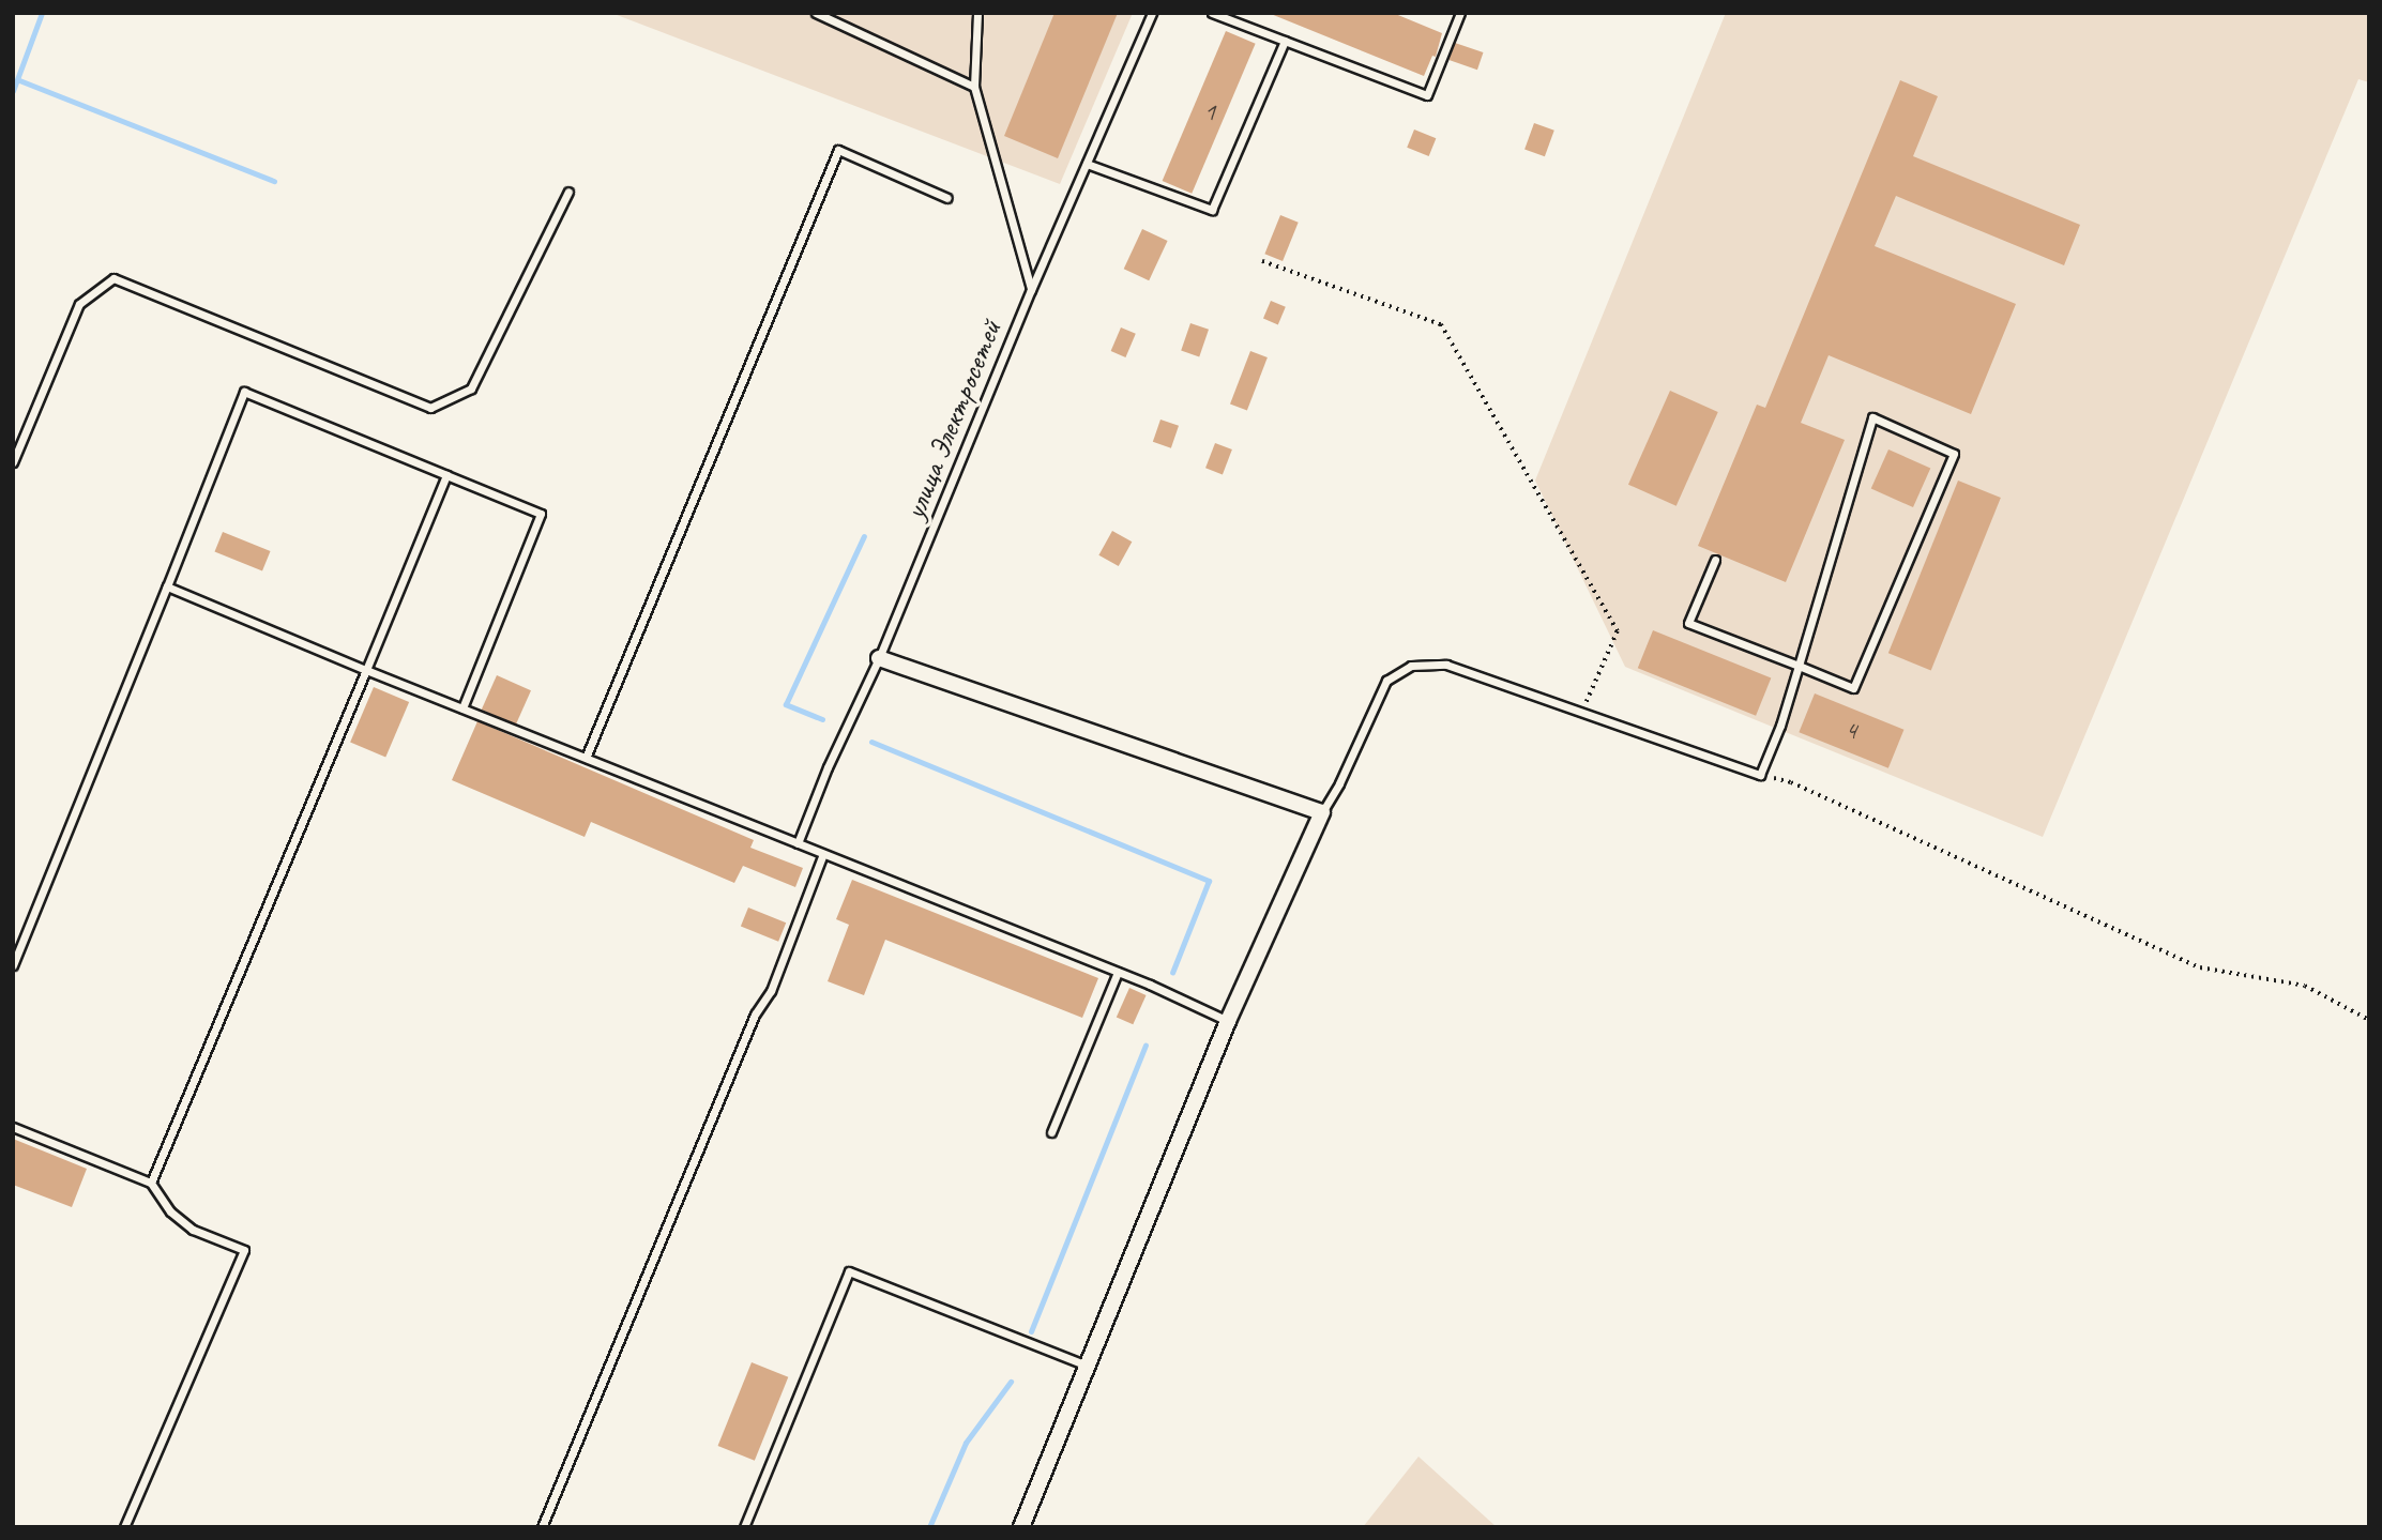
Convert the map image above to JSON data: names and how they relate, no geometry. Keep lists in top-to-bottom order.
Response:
{
  "streets": {
    "lane": ["улица Электросетей"]
  },
  "house_numbers": ["1", "4"]
}
